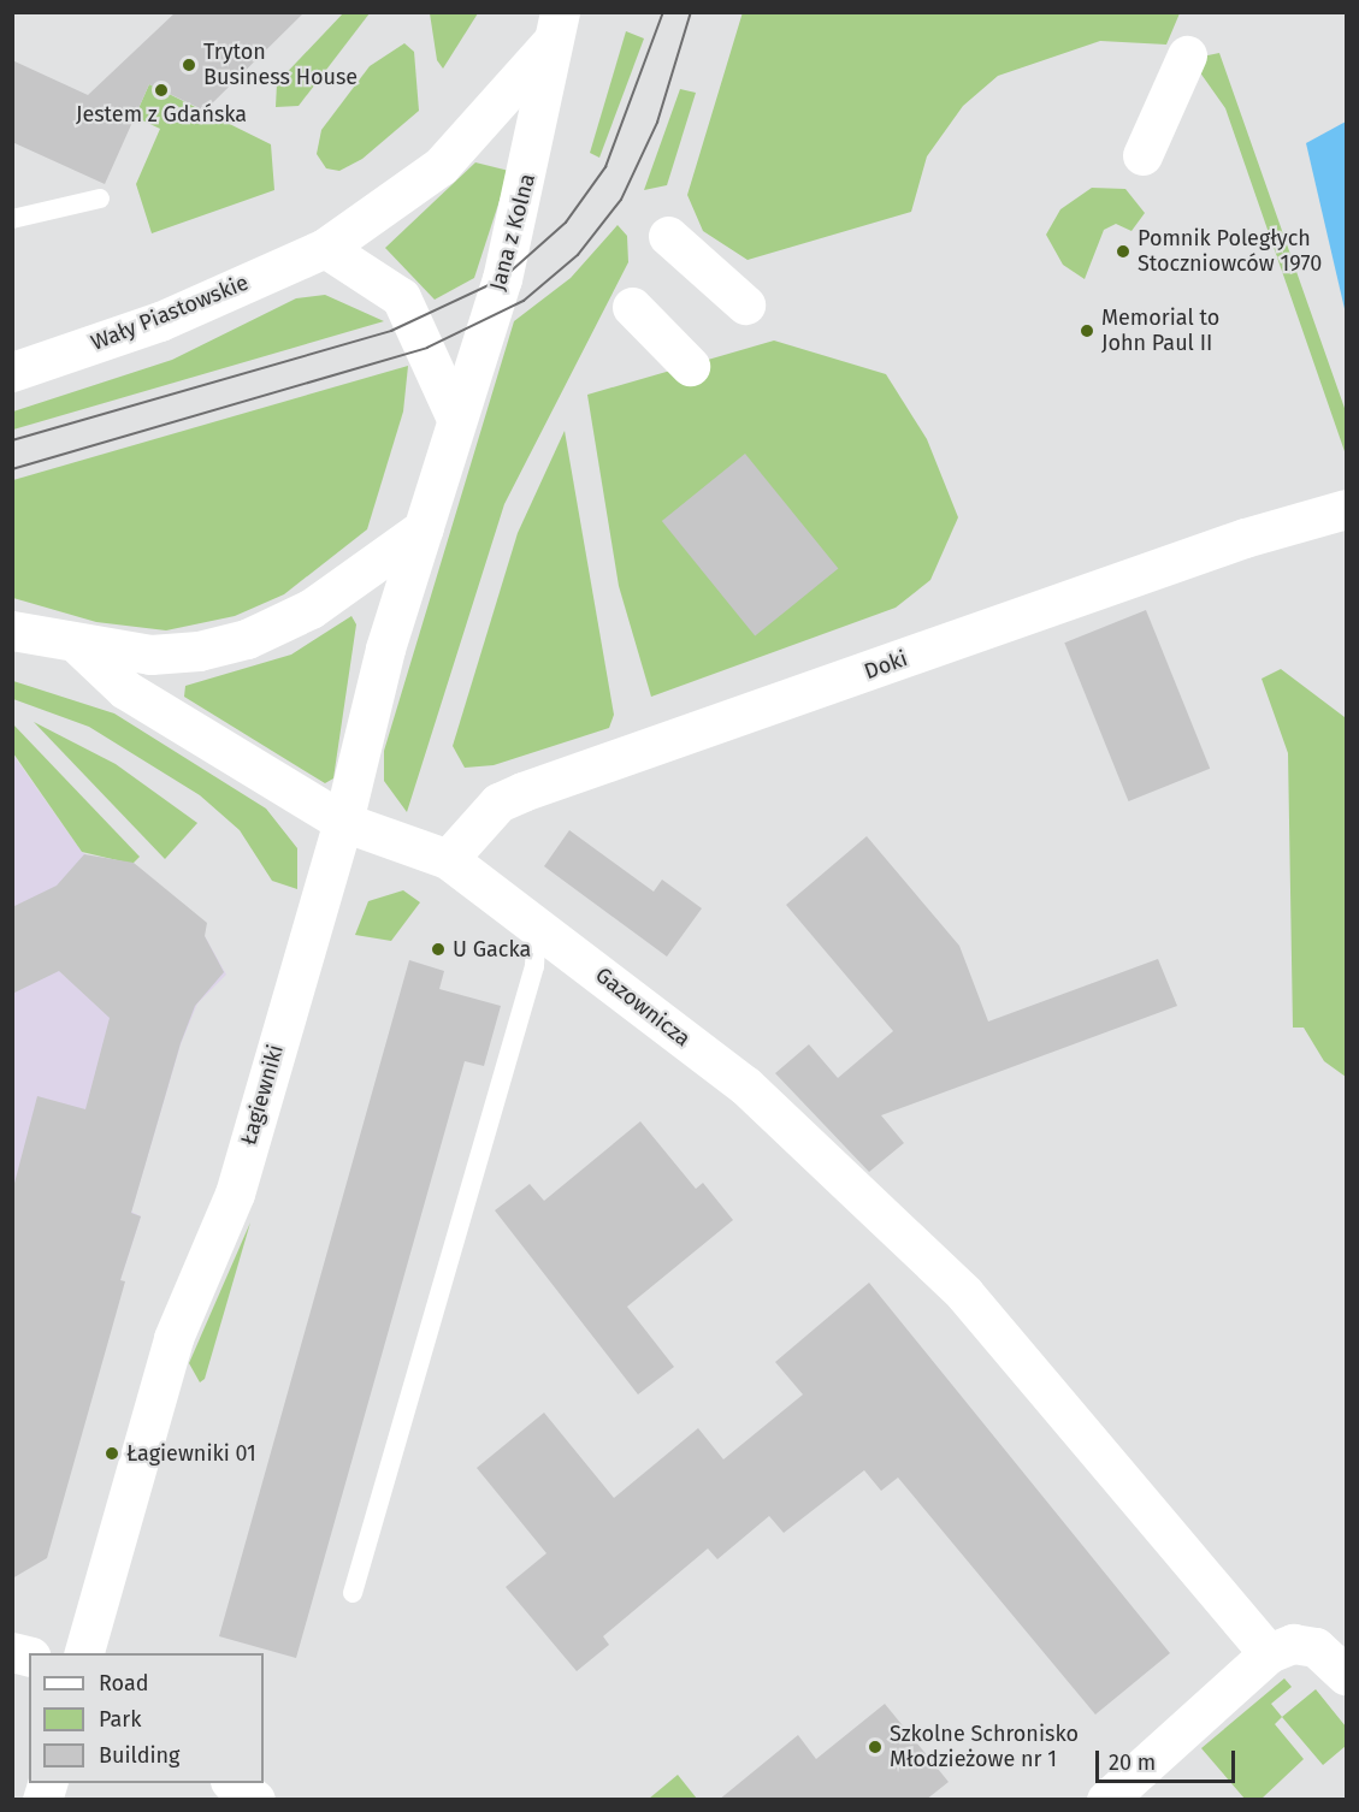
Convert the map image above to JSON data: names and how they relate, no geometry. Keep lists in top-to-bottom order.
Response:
{
  "streets": {
    "street": [
      "Jana z Kolna",
      "Wały Piastowskie",
      "Doki",
      "Gazownicza",
      "Łagiewniki"
    ]
  },
  "crossings": [
    ["Jana z Kolna", "Wały Piastowskie"],
    ["Doki", "Gazownicza"],
    ["Gazownicza", "Łagiewniki"]
  ],
  "places": [
    "Tryton Business House",
    "Jestem z Gdańska",
    "Pomnik Poległych Stoczniowców 1970",
    "Memorial to John Paul II",
    "U Gacka",
    "Łagiewniki 01",
    "Szkolne Schronisko Młodzieżowe nr 1"
  ],
  "legend": ["Road", "Park", "Building"],
  "scale_bar": "20 m"
}
